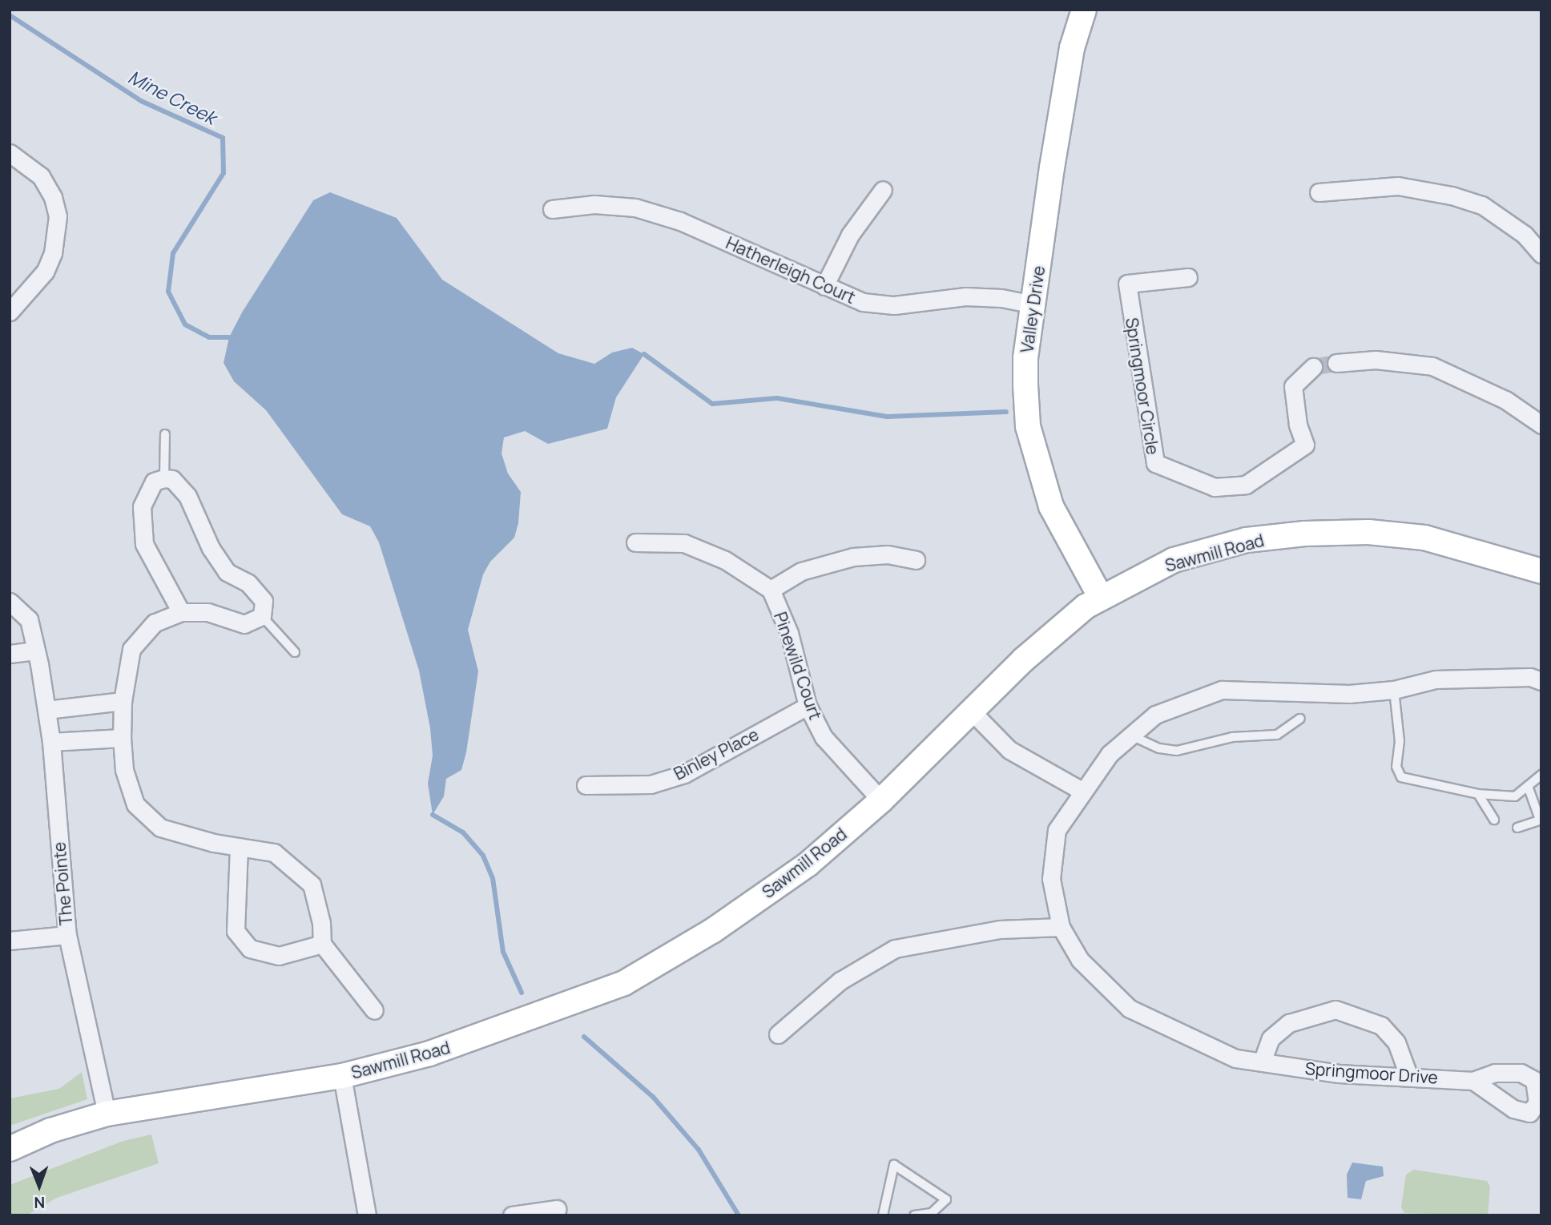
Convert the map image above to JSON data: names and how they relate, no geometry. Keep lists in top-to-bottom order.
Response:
{
  "streets": {
    "street": [
      "Hatherleigh Court",
      "Valley Drive",
      "Springmoor Circle",
      "Sawmill Road",
      "Pinewild Court",
      "Binley Place",
      "The Pointe",
      "Springmoor Drive"
    ]
  },
  "crossings": [
    ["Hatherleigh Court", "Valley Drive"],
    ["Valley Drive", "Sawmill Road"],
    ["Sawmill Road", "Pinewild Court"],
    ["Sawmill Road", "The Pointe"],
    ["Pinewild Court", "Binley Place"]
  ],
  "water": ["Mine Creek"],
  "north": "bottom"
}
